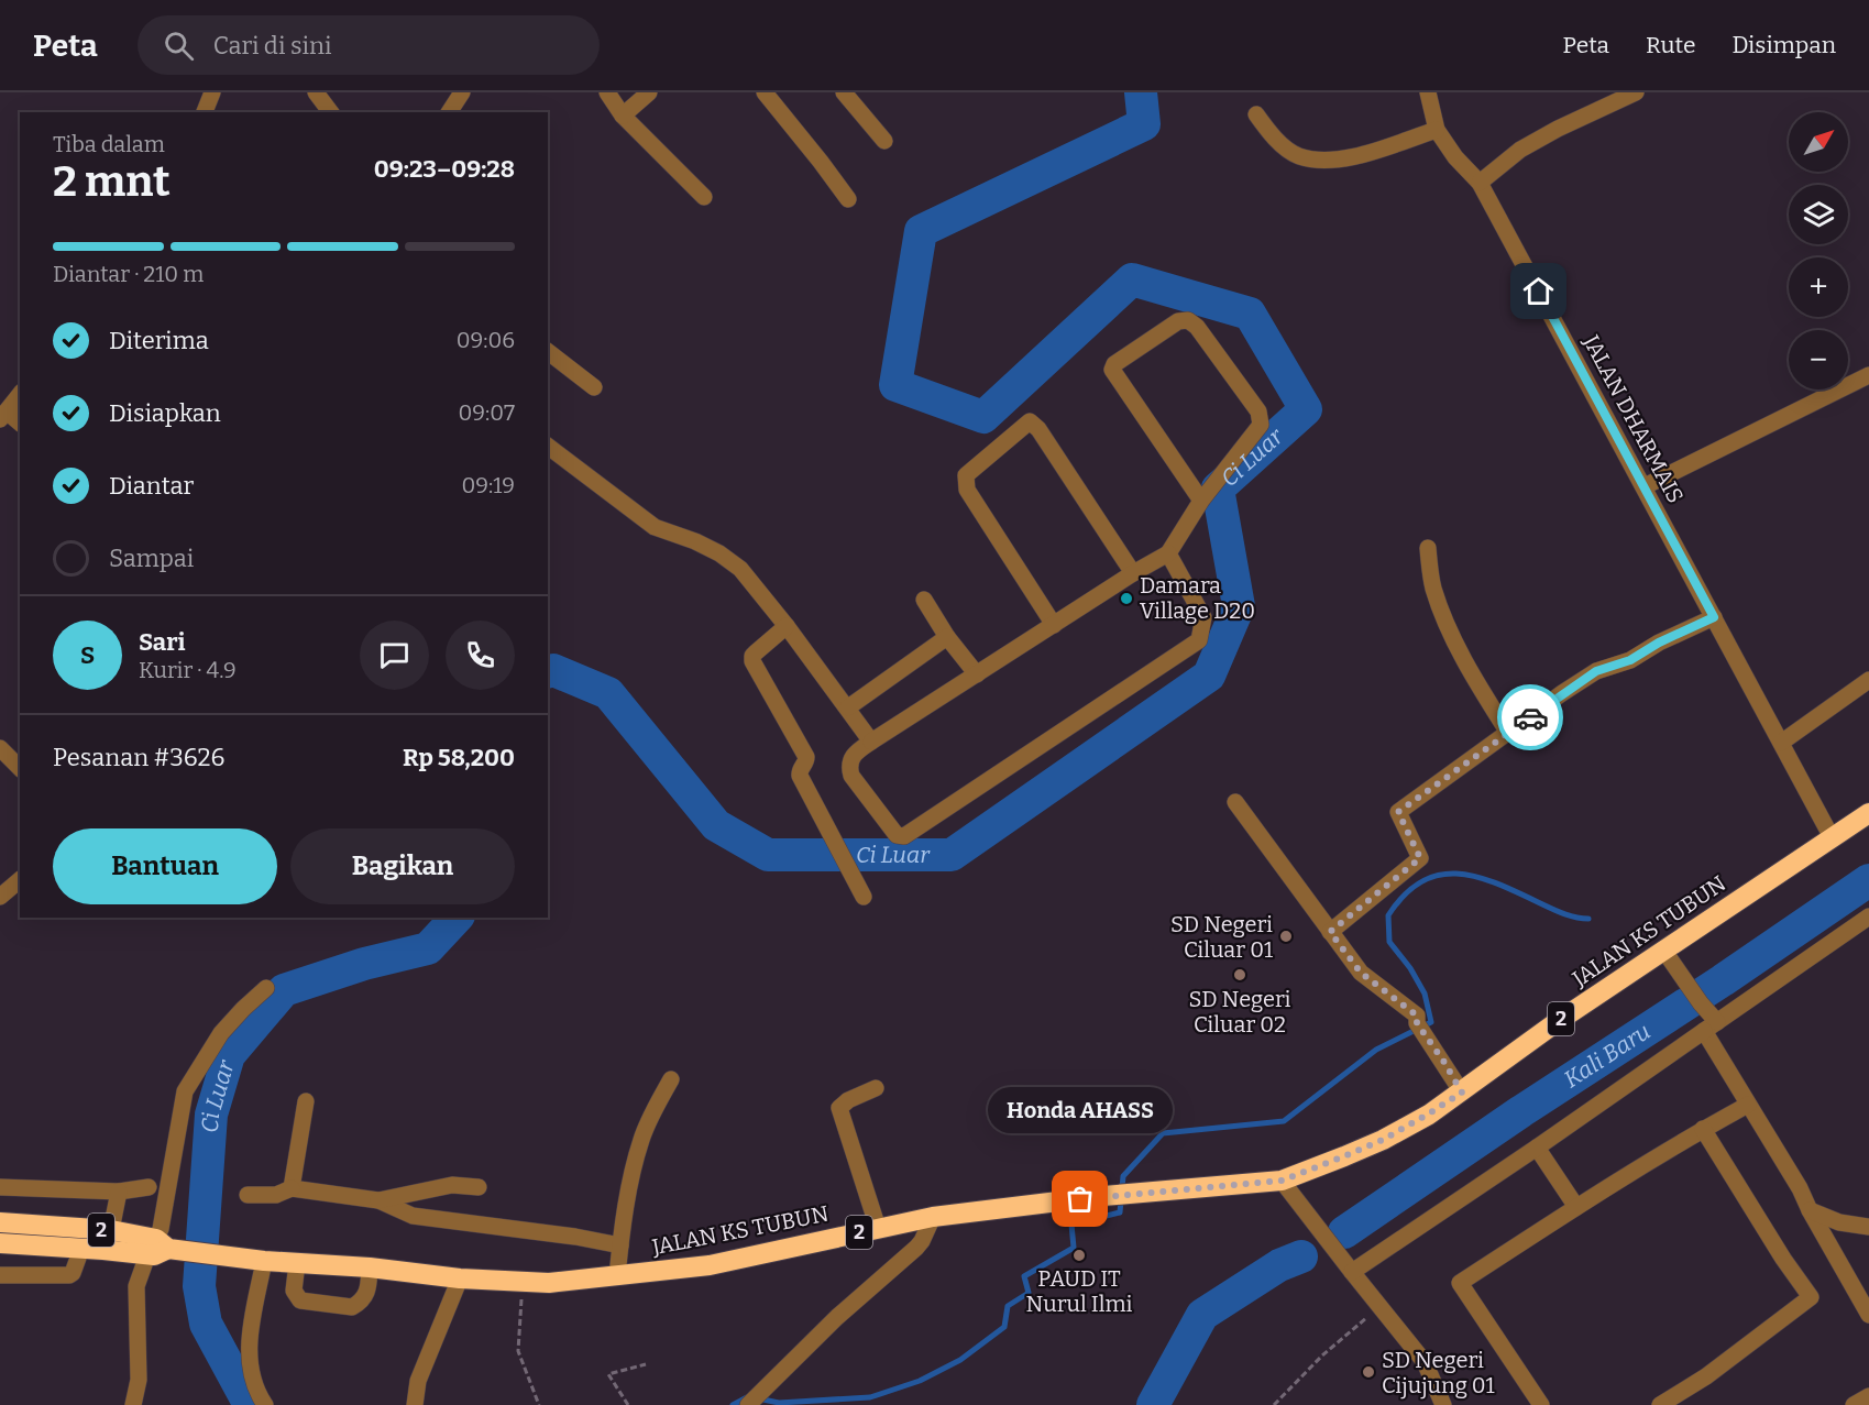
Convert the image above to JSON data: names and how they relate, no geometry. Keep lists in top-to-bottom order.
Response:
{
  "streets": {
    "highway": ["JALAN KS TUBUN", "2"],
    "street": ["JALAN DHARMAIS"]
  },
  "crossings": [
    ["JALAN DHARMAIS", "JALAN KS TUBUN"],
    ["JALAN KS TUBUN", "2"]
  ],
  "water": ["Ci Luar", "Kali Baru"],
  "places": [
    "Damara Village D20",
    "SD Negeri Ciluar 01",
    "SD Negeri Ciluar 02",
    "Honda AHASS",
    "PAUD IT Nurul Ilmi",
    "SD Negeri Cijujung 01"
  ],
  "north": "top right",
  "page": {
    "header": "Peta",
    "search": "Cari di sini",
    "nav": ["Peta", "Rute", "Disimpan"],
    "map_buttons": ["+", "−"],
    "heading": ["2 mnt", "Tiba dalam", "09:23–09:28"],
    "panel": [
      "Sari",
      "Kurir · 4.9",
      "Pesanan #3626",
      "Rp 58,200"
    ],
    "bar": "Diantar · 210 m",
    "list": [
      ["Diterima", "09:06"],
      ["Disiapkan", "09:07"],
      ["Diantar", "09:19"],
      "Sampai"
    ],
    "round": "S",
    "buttons": ["Bantuan", "Bagikan"],
    "bubble": "Honda AHASS"
  }
}
